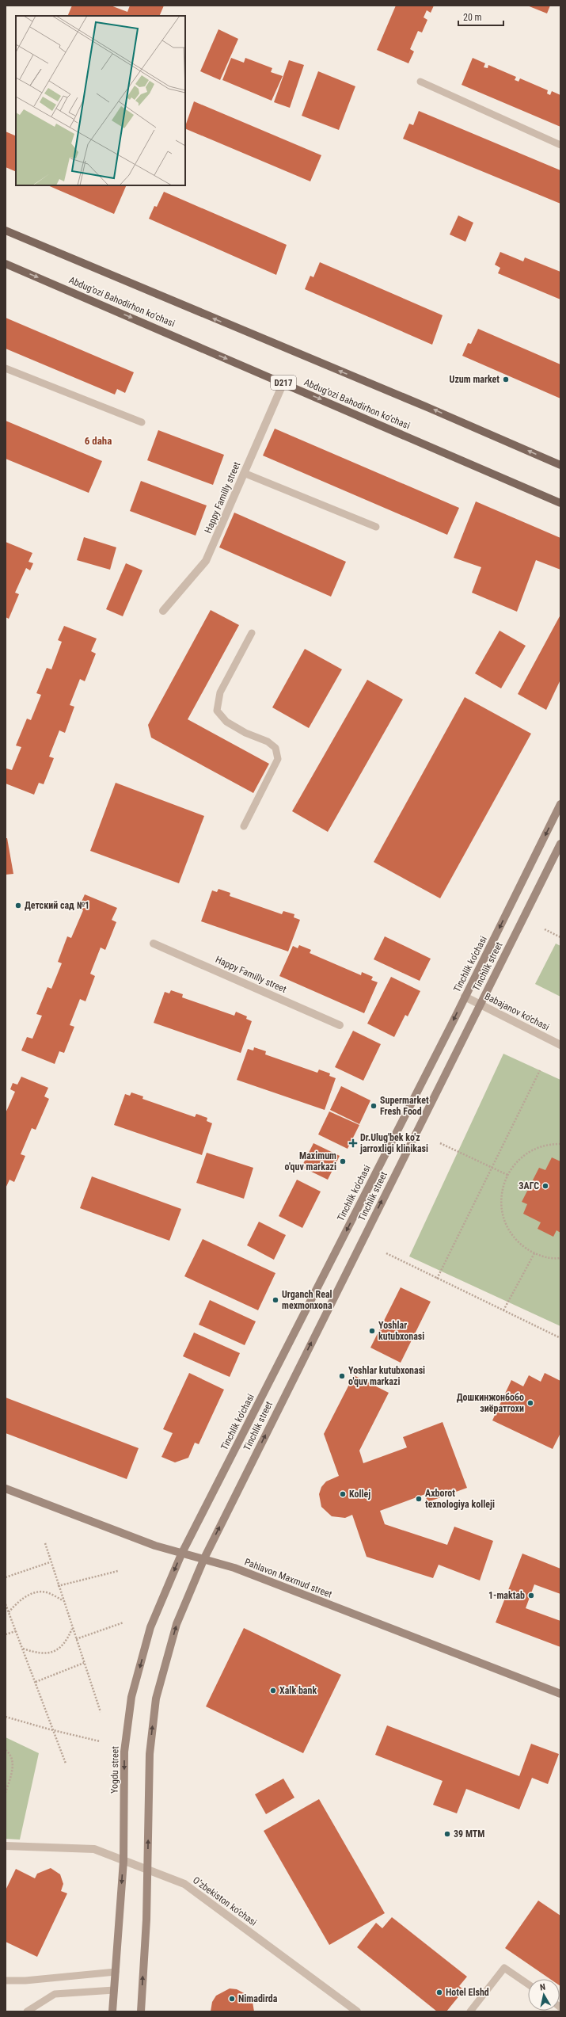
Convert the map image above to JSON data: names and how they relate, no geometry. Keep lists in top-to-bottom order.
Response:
{
  "streets": {
    "main road": [
      "Abdug’ozi Bahodirhon ko’chasi",
      "D217",
      "Tinchlik ko'chasi",
      "Tinchlik street",
      "Pahlavon Maxmud street",
      "Yogdu street"
    ],
    "street": ["Happy Familly street", "Babajanov ko'chasi", "O’zbekiston ko‘chasi"]
  },
  "crossings": [
    ["Abdug’ozi Bahodirhon ko’chasi", "Happy Familly street"],
    ["Tinchlik ko'chasi", "Babajanov ko'chasi"],
    ["Tinchlik ko'chasi", "Yogdu street"],
    ["Tinchlik street", "Babajanov ko'chasi"],
    ["Tinchlik street", "Pahlavon Maxmud street"],
    ["Pahlavon Maxmud street", "Yogdu street"],
    ["Yogdu street", "O’zbekiston ko‘chasi"]
  ],
  "one_way": ["Tinchlik ko'chasi", "Tinchlik street"],
  "districts": ["6 daha"],
  "places": {
    "other": [
      "Uzum market",
      "Детский сад №1",
      "Supermarket Fresh Food",
      "Maximum o'quv markazi",
      "ЗАГС",
      "Urganch Real mexmonxona",
      "Yoshlar kutubxonasi",
      "Yoshlar kutubxonasi o'quv markazi",
      "Дошкинжонбобо зиёратгохи",
      "Kollej",
      "Axborot texnologiya kolleji",
      "1-maktab",
      "Xalk bank",
      "39 MTM",
      "Hotel Elshd",
      "Nimadirda"
    ],
    "health": ["Dr.Ulug'bek ko'z jarroxligi klinikasi"]
  },
  "scale_bar": "20 m",
  "north": "top"
}
